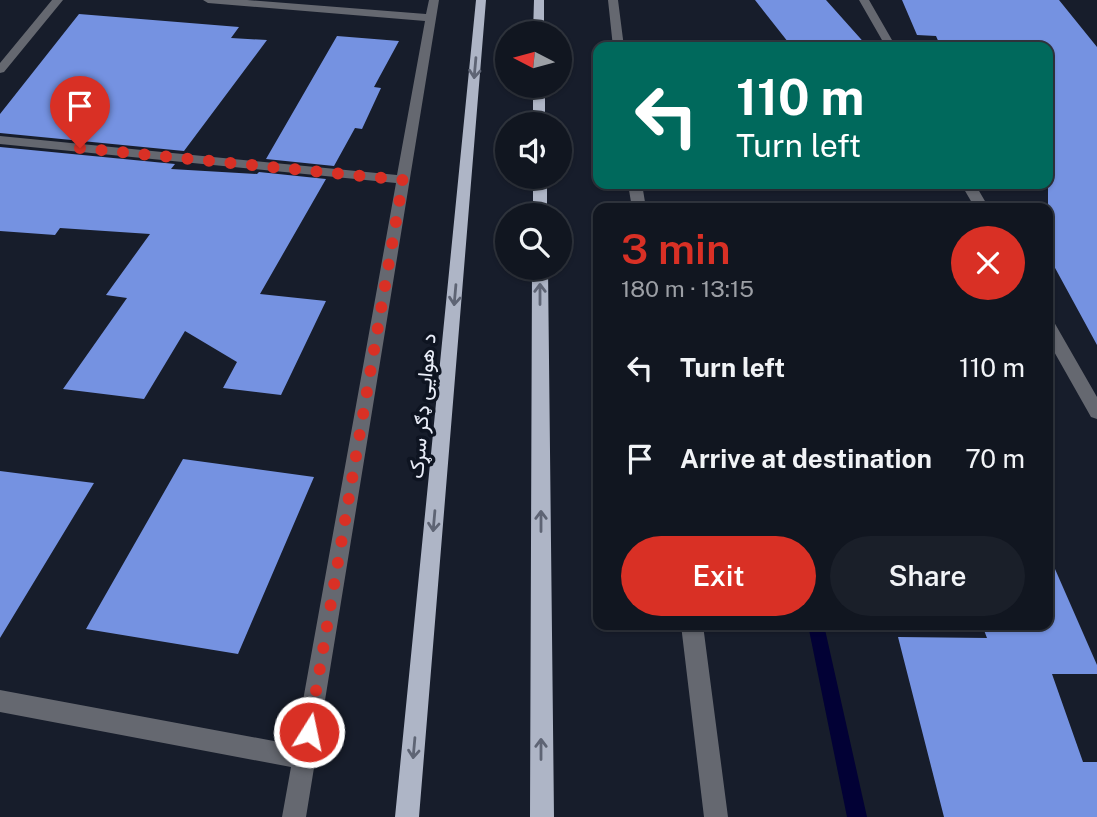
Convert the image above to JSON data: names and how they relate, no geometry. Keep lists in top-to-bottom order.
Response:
{
  "streets": {
    "main road": ["د هوایی ډګر سړک"]
  },
  "north": "left",
  "page": {
    "turn": ["110 m", "Turn left"],
    "heading": ["3 min", "180 m · 13:15"],
    "list": [
      {
        "name": "Turn left",
        "value": "110 m"
      },
      {
        "name": "Arrive at destination",
        "value": "70 m"
      }
    ],
    "buttons": ["Exit", "Share"]
  }
}
